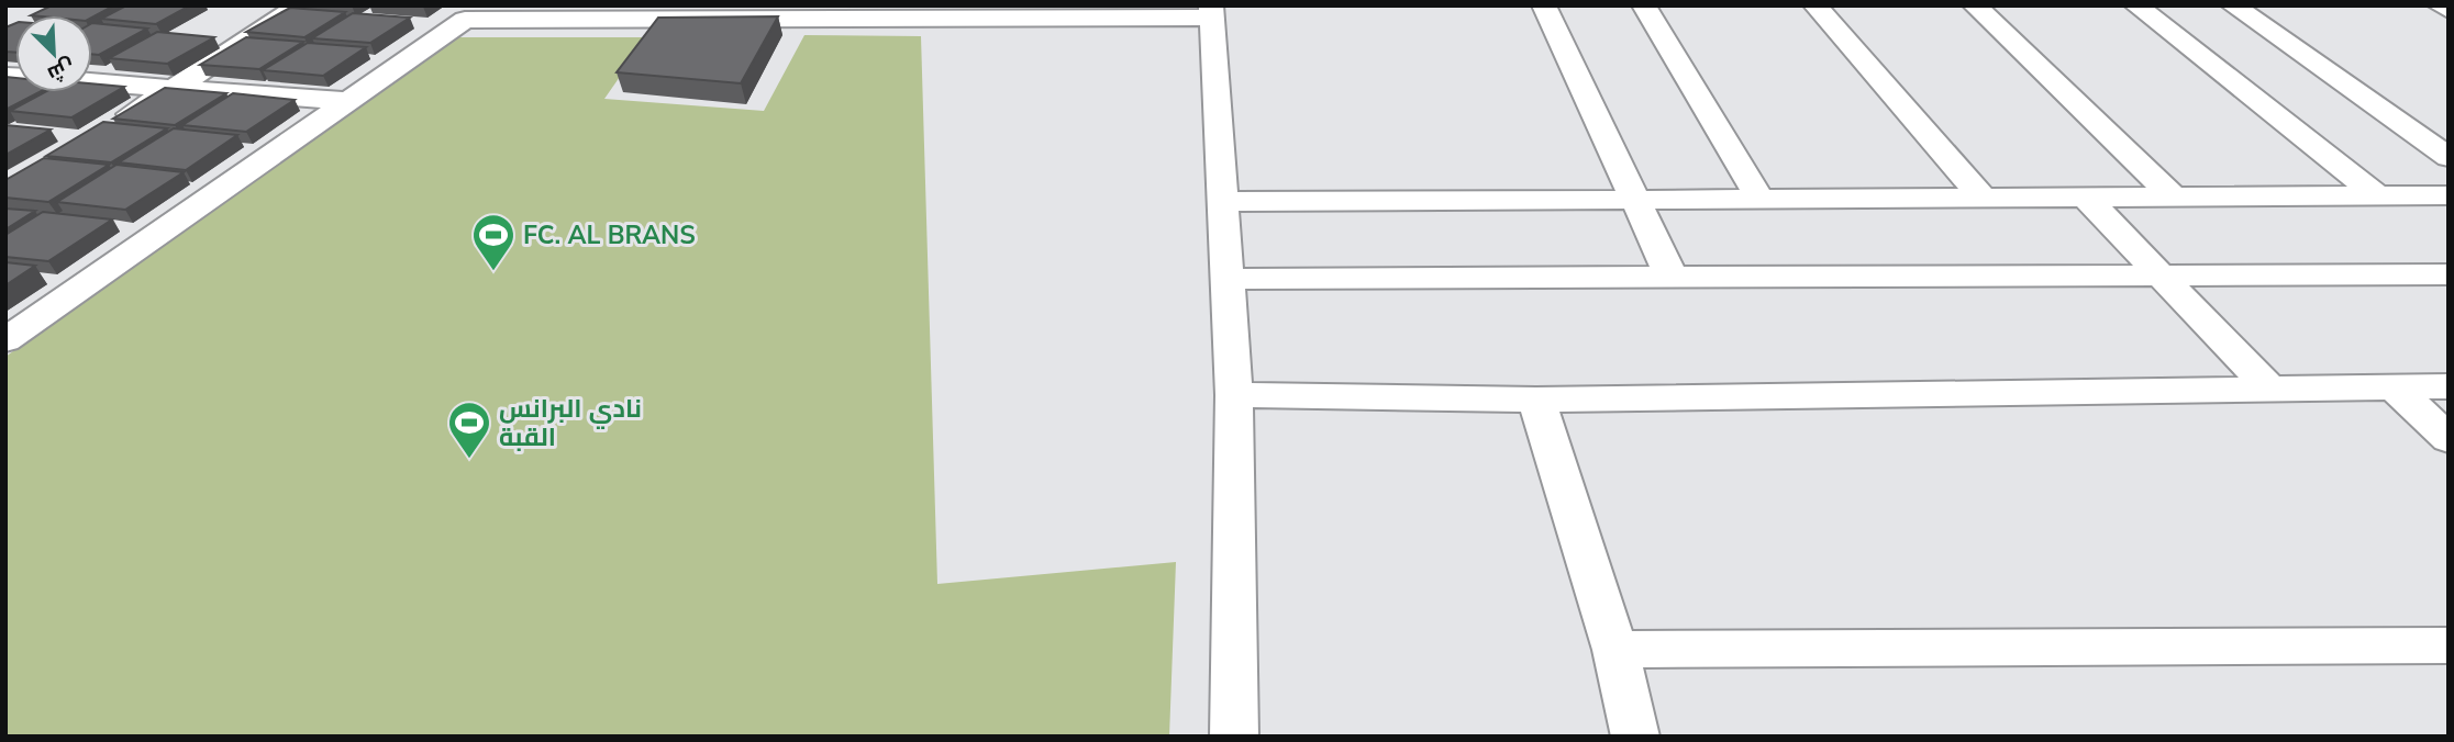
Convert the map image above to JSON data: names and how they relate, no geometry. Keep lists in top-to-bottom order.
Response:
{
  "places": {
    "sports": ["FC. AL BRANS", "نادي البرانس القبة"]
  },
  "north": "bottom right"
}
